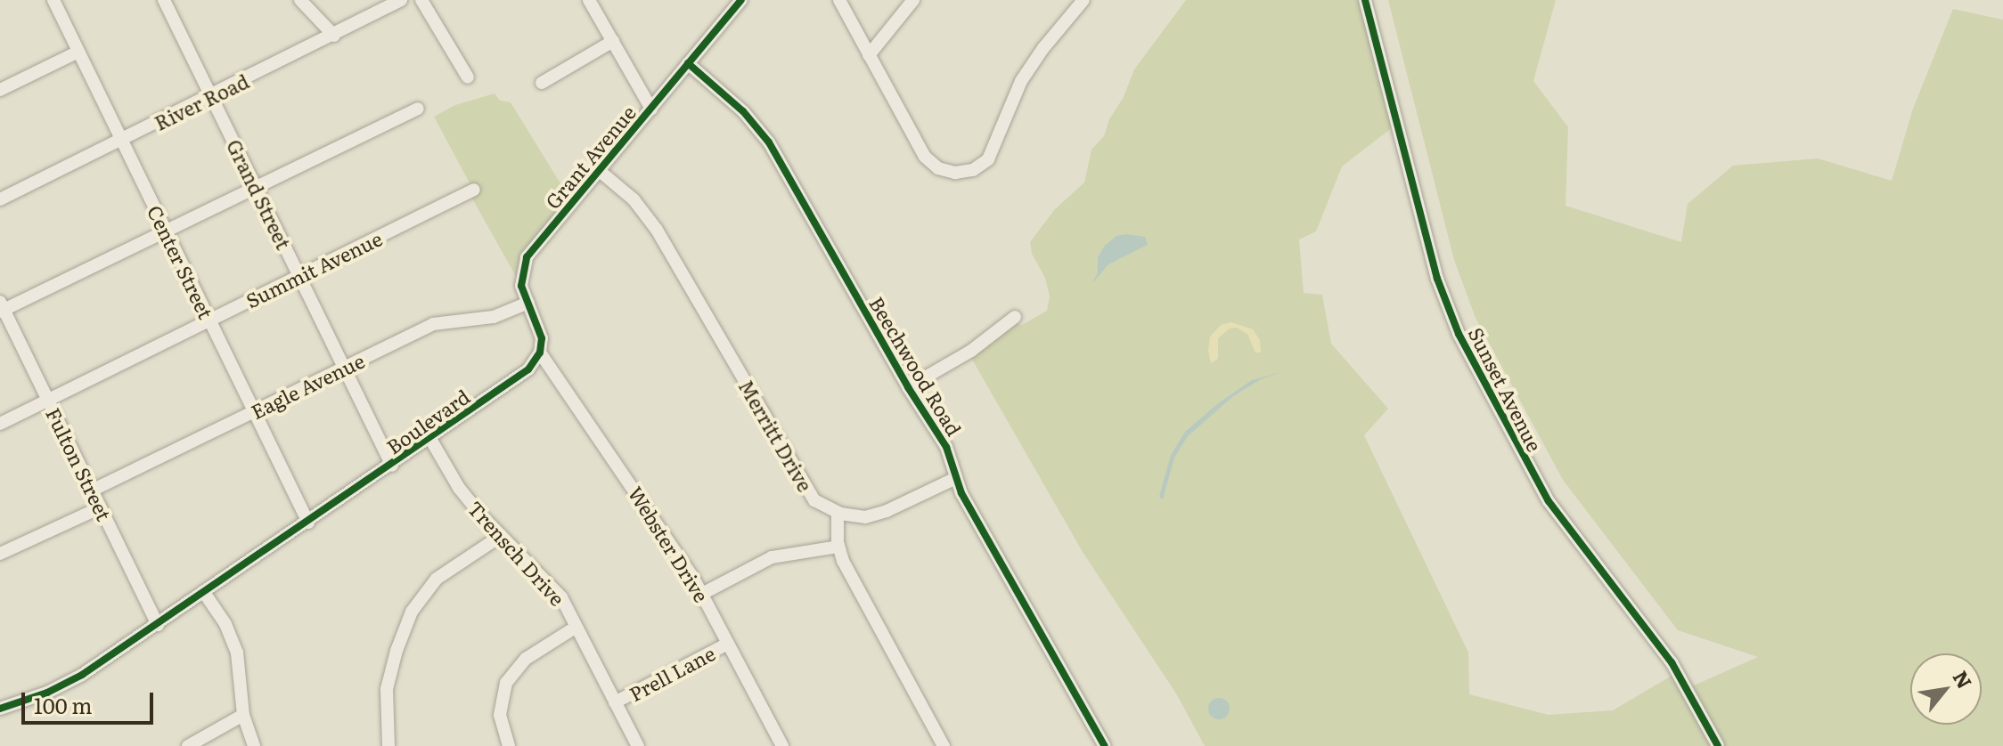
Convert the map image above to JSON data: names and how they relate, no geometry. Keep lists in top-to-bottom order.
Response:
{
  "streets": {
    "street": [
      "River Road",
      "Grant Avenue",
      "Grand Street",
      "Center Street",
      "Summit Avenue",
      "Beechwood Road",
      "Eagle Avenue",
      "Sunset Avenue",
      "Boulevard",
      "Merritt Drive",
      "Fulton Street",
      "Webster Drive",
      "Trensch Drive",
      "Prell Lane"
    ]
  },
  "crossings": [
    ["River Road", "Grand Street"],
    ["River Road", "Center Street"],
    ["Grant Avenue", "Beechwood Road"],
    ["Grant Avenue", "Eagle Avenue"],
    ["Grant Avenue", "Boulevard"],
    ["Grant Avenue", "Merritt Drive"],
    ["Grant Avenue", "Webster Drive"],
    ["Grand Street", "Summit Avenue"],
    ["Grand Street", "Eagle Avenue"],
    ["Grand Street", "Boulevard"],
    ["Center Street", "Summit Avenue"],
    ["Center Street", "Eagle Avenue"],
    ["Center Street", "Boulevard"],
    ["Summit Avenue", "Fulton Street"],
    ["Eagle Avenue", "Fulton Street"],
    ["Boulevard", "Fulton Street"],
    ["Boulevard", "Webster Drive"],
    ["Boulevard", "Trensch Drive"],
    ["Webster Drive", "Prell Lane"],
    ["Trensch Drive", "Prell Lane"]
  ],
  "scale_bar": "100 m",
  "north": "top right"
}
